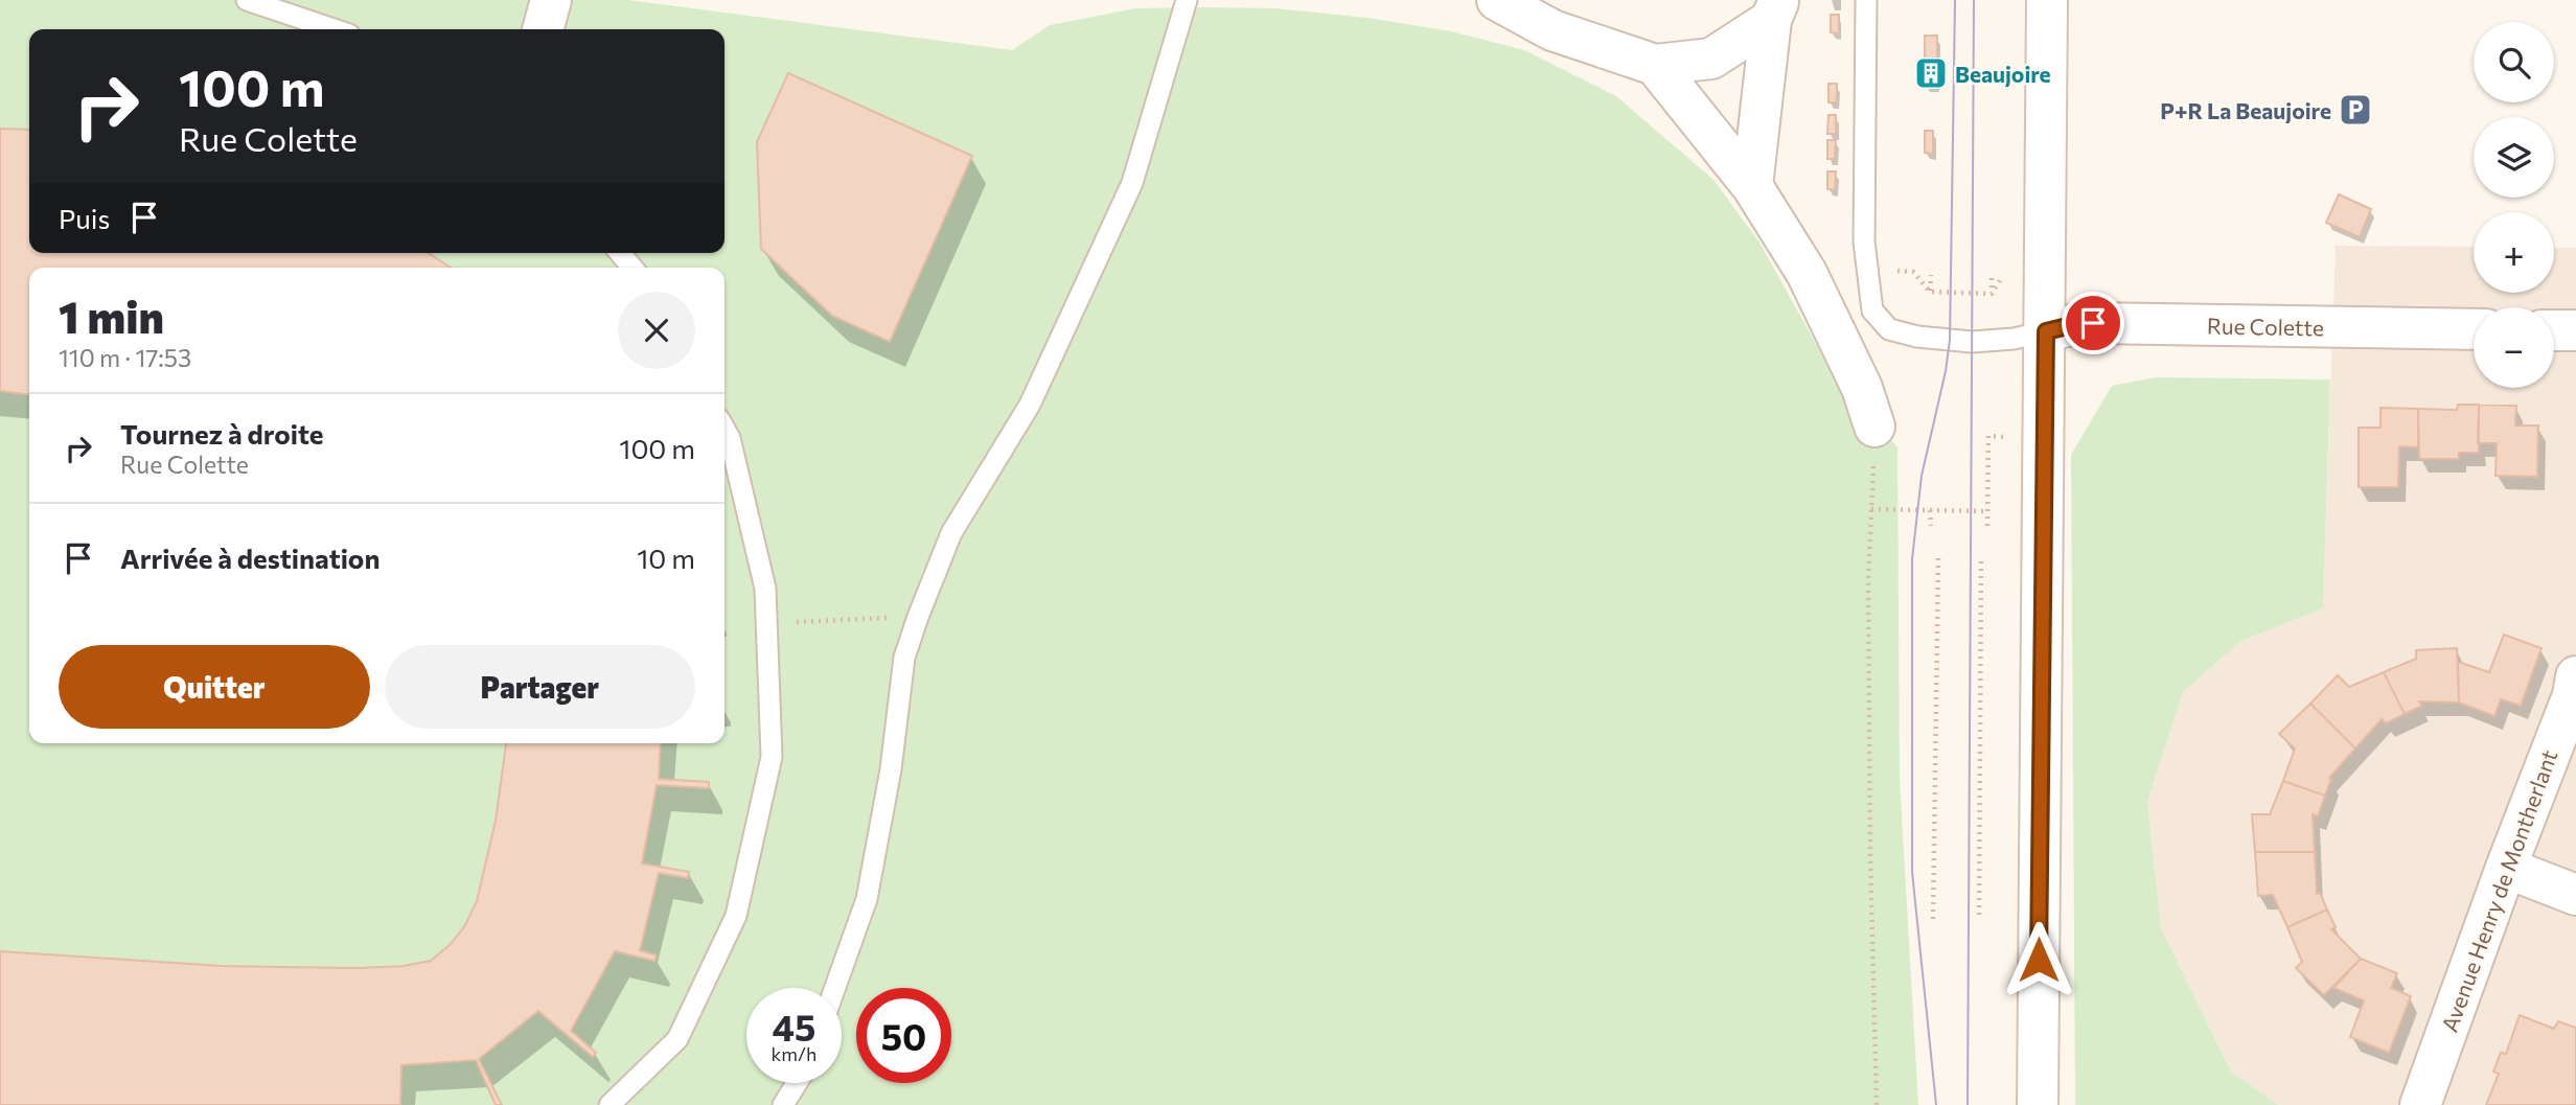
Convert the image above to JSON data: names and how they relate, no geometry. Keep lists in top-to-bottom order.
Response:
{
  "streets": {
    "street": ["Rue Colette", "Avenue Henry de Montherlant"]
  },
  "places": {
    "building": ["Beaujoire"],
    "parking": ["P+R La Beaujoire"]
  },
  "page": {
    "map_buttons": ["+", "−"],
    "turn": ["100 m", "Rue Colette"],
    "then": "Puis",
    "heading": ["1 min", "110 m · 17:53"],
    "list": [
      {
        "name": "Tournez à droite",
        "note": "Rue Colette",
        "value": "100 m"
      },
      {
        "name": "Arrivée à destination",
        "value": "10 m"
      }
    ],
    "buttons": ["Quitter", "Partager"],
    "speed": "45 km/h",
    "limit": "50"
  }
}
